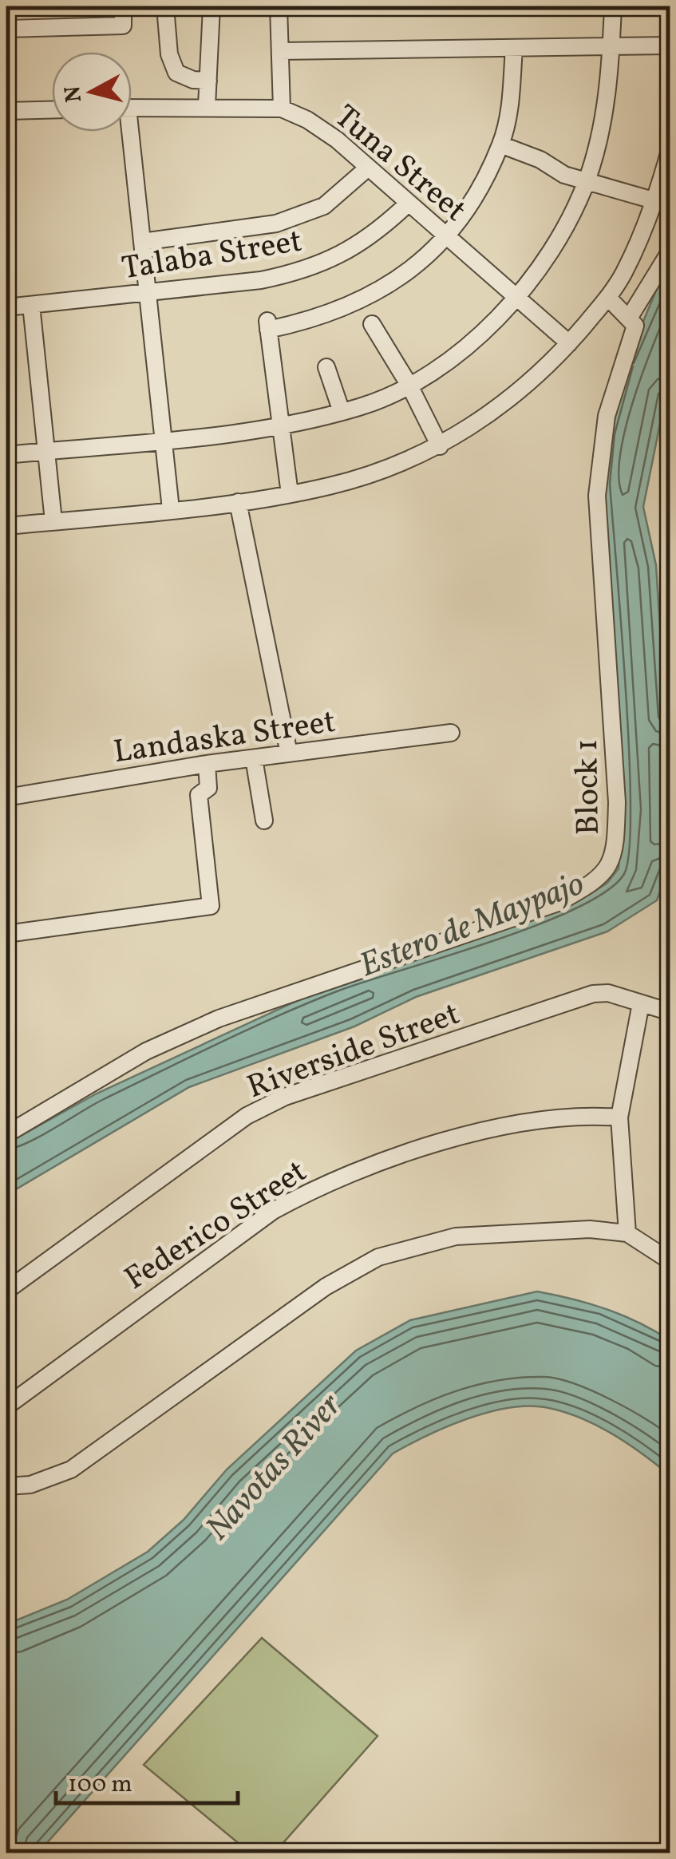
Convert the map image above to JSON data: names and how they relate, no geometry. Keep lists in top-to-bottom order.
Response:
{
  "streets": {
    "street": [
      "Tuna Street",
      "Talaba Street",
      "Landaska Street",
      "Block 1",
      "Riverside Street",
      "Federico Street"
    ]
  },
  "crossings": [
    ["Tuna Street", "Talaba Street"]
  ],
  "water": ["Estero de Maypajo", "Navotas River"],
  "scale_bar": "100 m",
  "north": "left"
}
